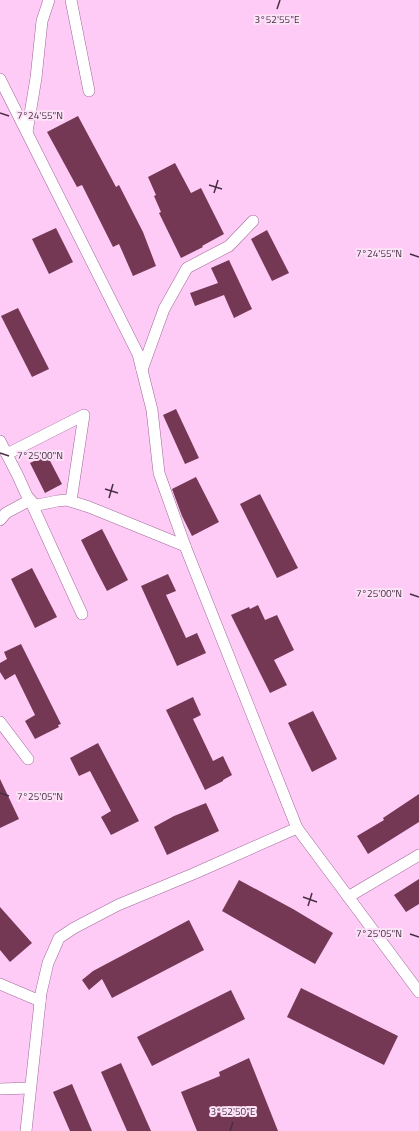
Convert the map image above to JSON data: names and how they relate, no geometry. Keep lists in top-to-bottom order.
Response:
{
  "coordinates": [
    "3°52'55\"E",
    "7°24'55\"N",
    "7°25'00\"N",
    "7°25'05\"N",
    "3°52'50\"E"
  ]
}
